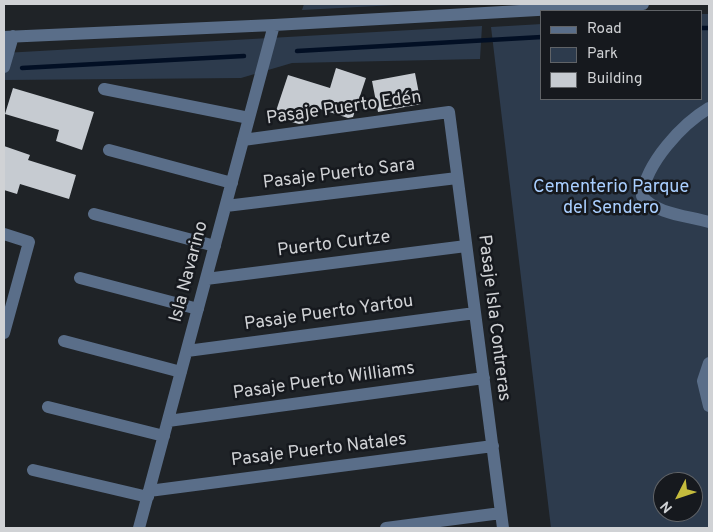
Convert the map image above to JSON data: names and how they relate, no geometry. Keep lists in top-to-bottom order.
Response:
{
  "streets": {
    "street": [
      "Pasaje Puerto Edén",
      "Pasaje Puerto Sara",
      "Puerto Curtze",
      "Isla Navarino",
      "Pasaje Puerto Yartou",
      "Pasaje Isla Contreras",
      "Pasaje Puerto Williams",
      "Pasaje Puerto Natales"
    ]
  },
  "crossings": [
    ["Pasaje Puerto Edén", "Isla Navarino"],
    ["Pasaje Puerto Edén", "Pasaje Isla Contreras"],
    ["Pasaje Puerto Sara", "Isla Navarino"],
    ["Pasaje Puerto Sara", "Pasaje Isla Contreras"],
    ["Puerto Curtze", "Isla Navarino"],
    ["Puerto Curtze", "Pasaje Isla Contreras"],
    ["Isla Navarino", "Pasaje Puerto Yartou"],
    ["Isla Navarino", "Pasaje Puerto Williams"],
    ["Isla Navarino", "Pasaje Puerto Natales"],
    ["Pasaje Puerto Yartou", "Pasaje Isla Contreras"],
    ["Pasaje Isla Contreras", "Pasaje Puerto Williams"],
    ["Pasaje Isla Contreras", "Pasaje Puerto Natales"]
  ],
  "parks": ["Cementerio Parque del Sendero"],
  "legend": ["Road", "Park", "Building"],
  "north": "bottom left"
}
